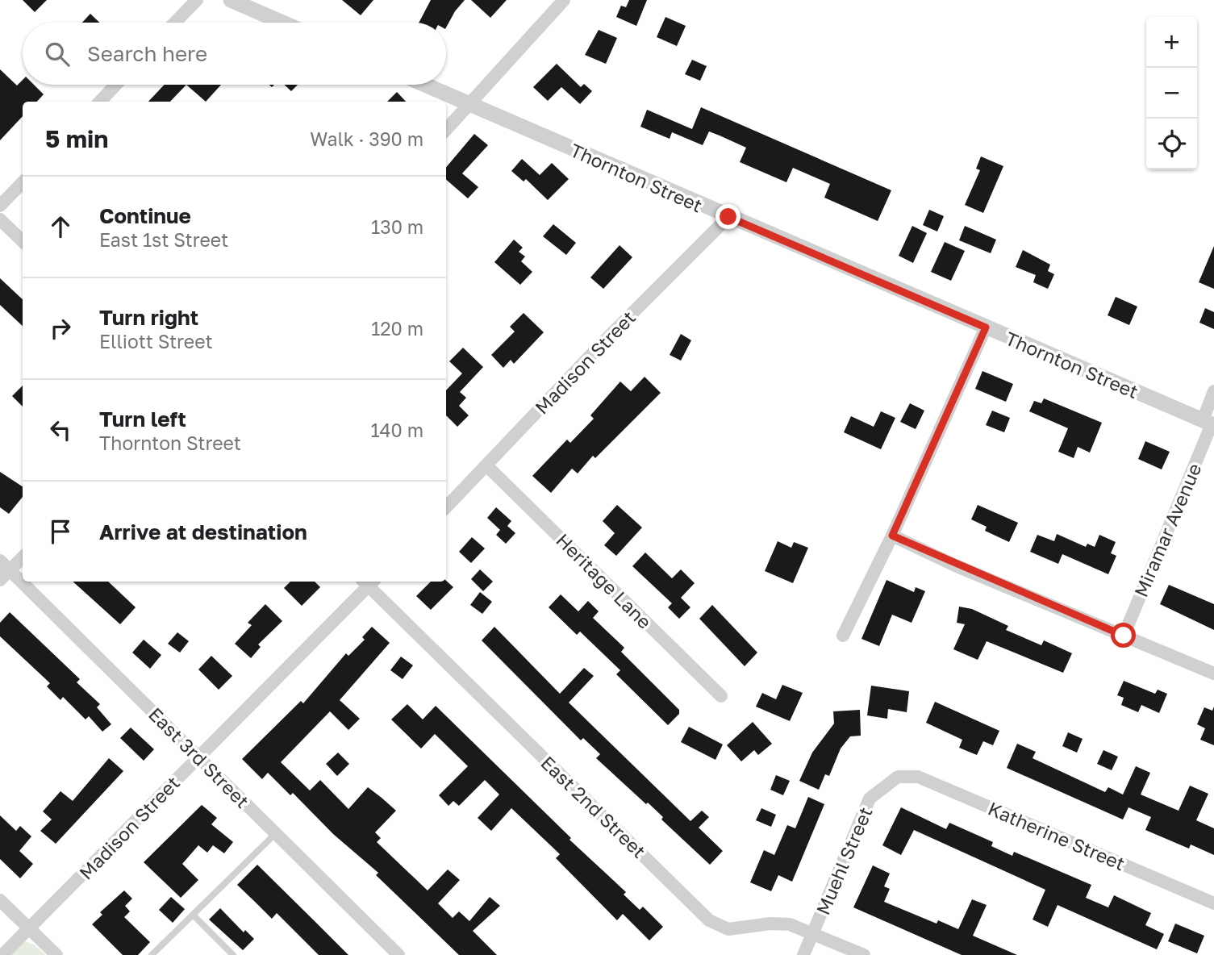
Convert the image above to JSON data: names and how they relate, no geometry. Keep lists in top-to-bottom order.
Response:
{
  "streets": {
    "street": [
      "Thornton Street",
      "Madison Street",
      "Miramar Avenue",
      "Heritage Lane",
      "East 3rd Street",
      "East 2nd Street",
      "Katherine Street",
      "Muehl Street"
    ]
  },
  "crossings": [
    ["Thornton Street", "Madison Street"],
    ["Thornton Street", "Miramar Avenue"],
    ["Madison Street", "Heritage Lane"],
    ["Madison Street", "East 3rd Street"],
    ["East 2nd Street", "Muehl Street"],
    ["Katherine Street", "Muehl Street"]
  ],
  "page": {
    "map_buttons": ["+", "−"],
    "search": "Search here",
    "heading": ["5 min", "Walk · 390 m"],
    "list": [
      ["Continue", "East 1st Street", "130 m"],
      ["Turn right", "Elliott Street", "120 m"],
      ["Turn left", "Thornton Street", "140 m"],
      "Arrive at destination"
    ]
  }
}
